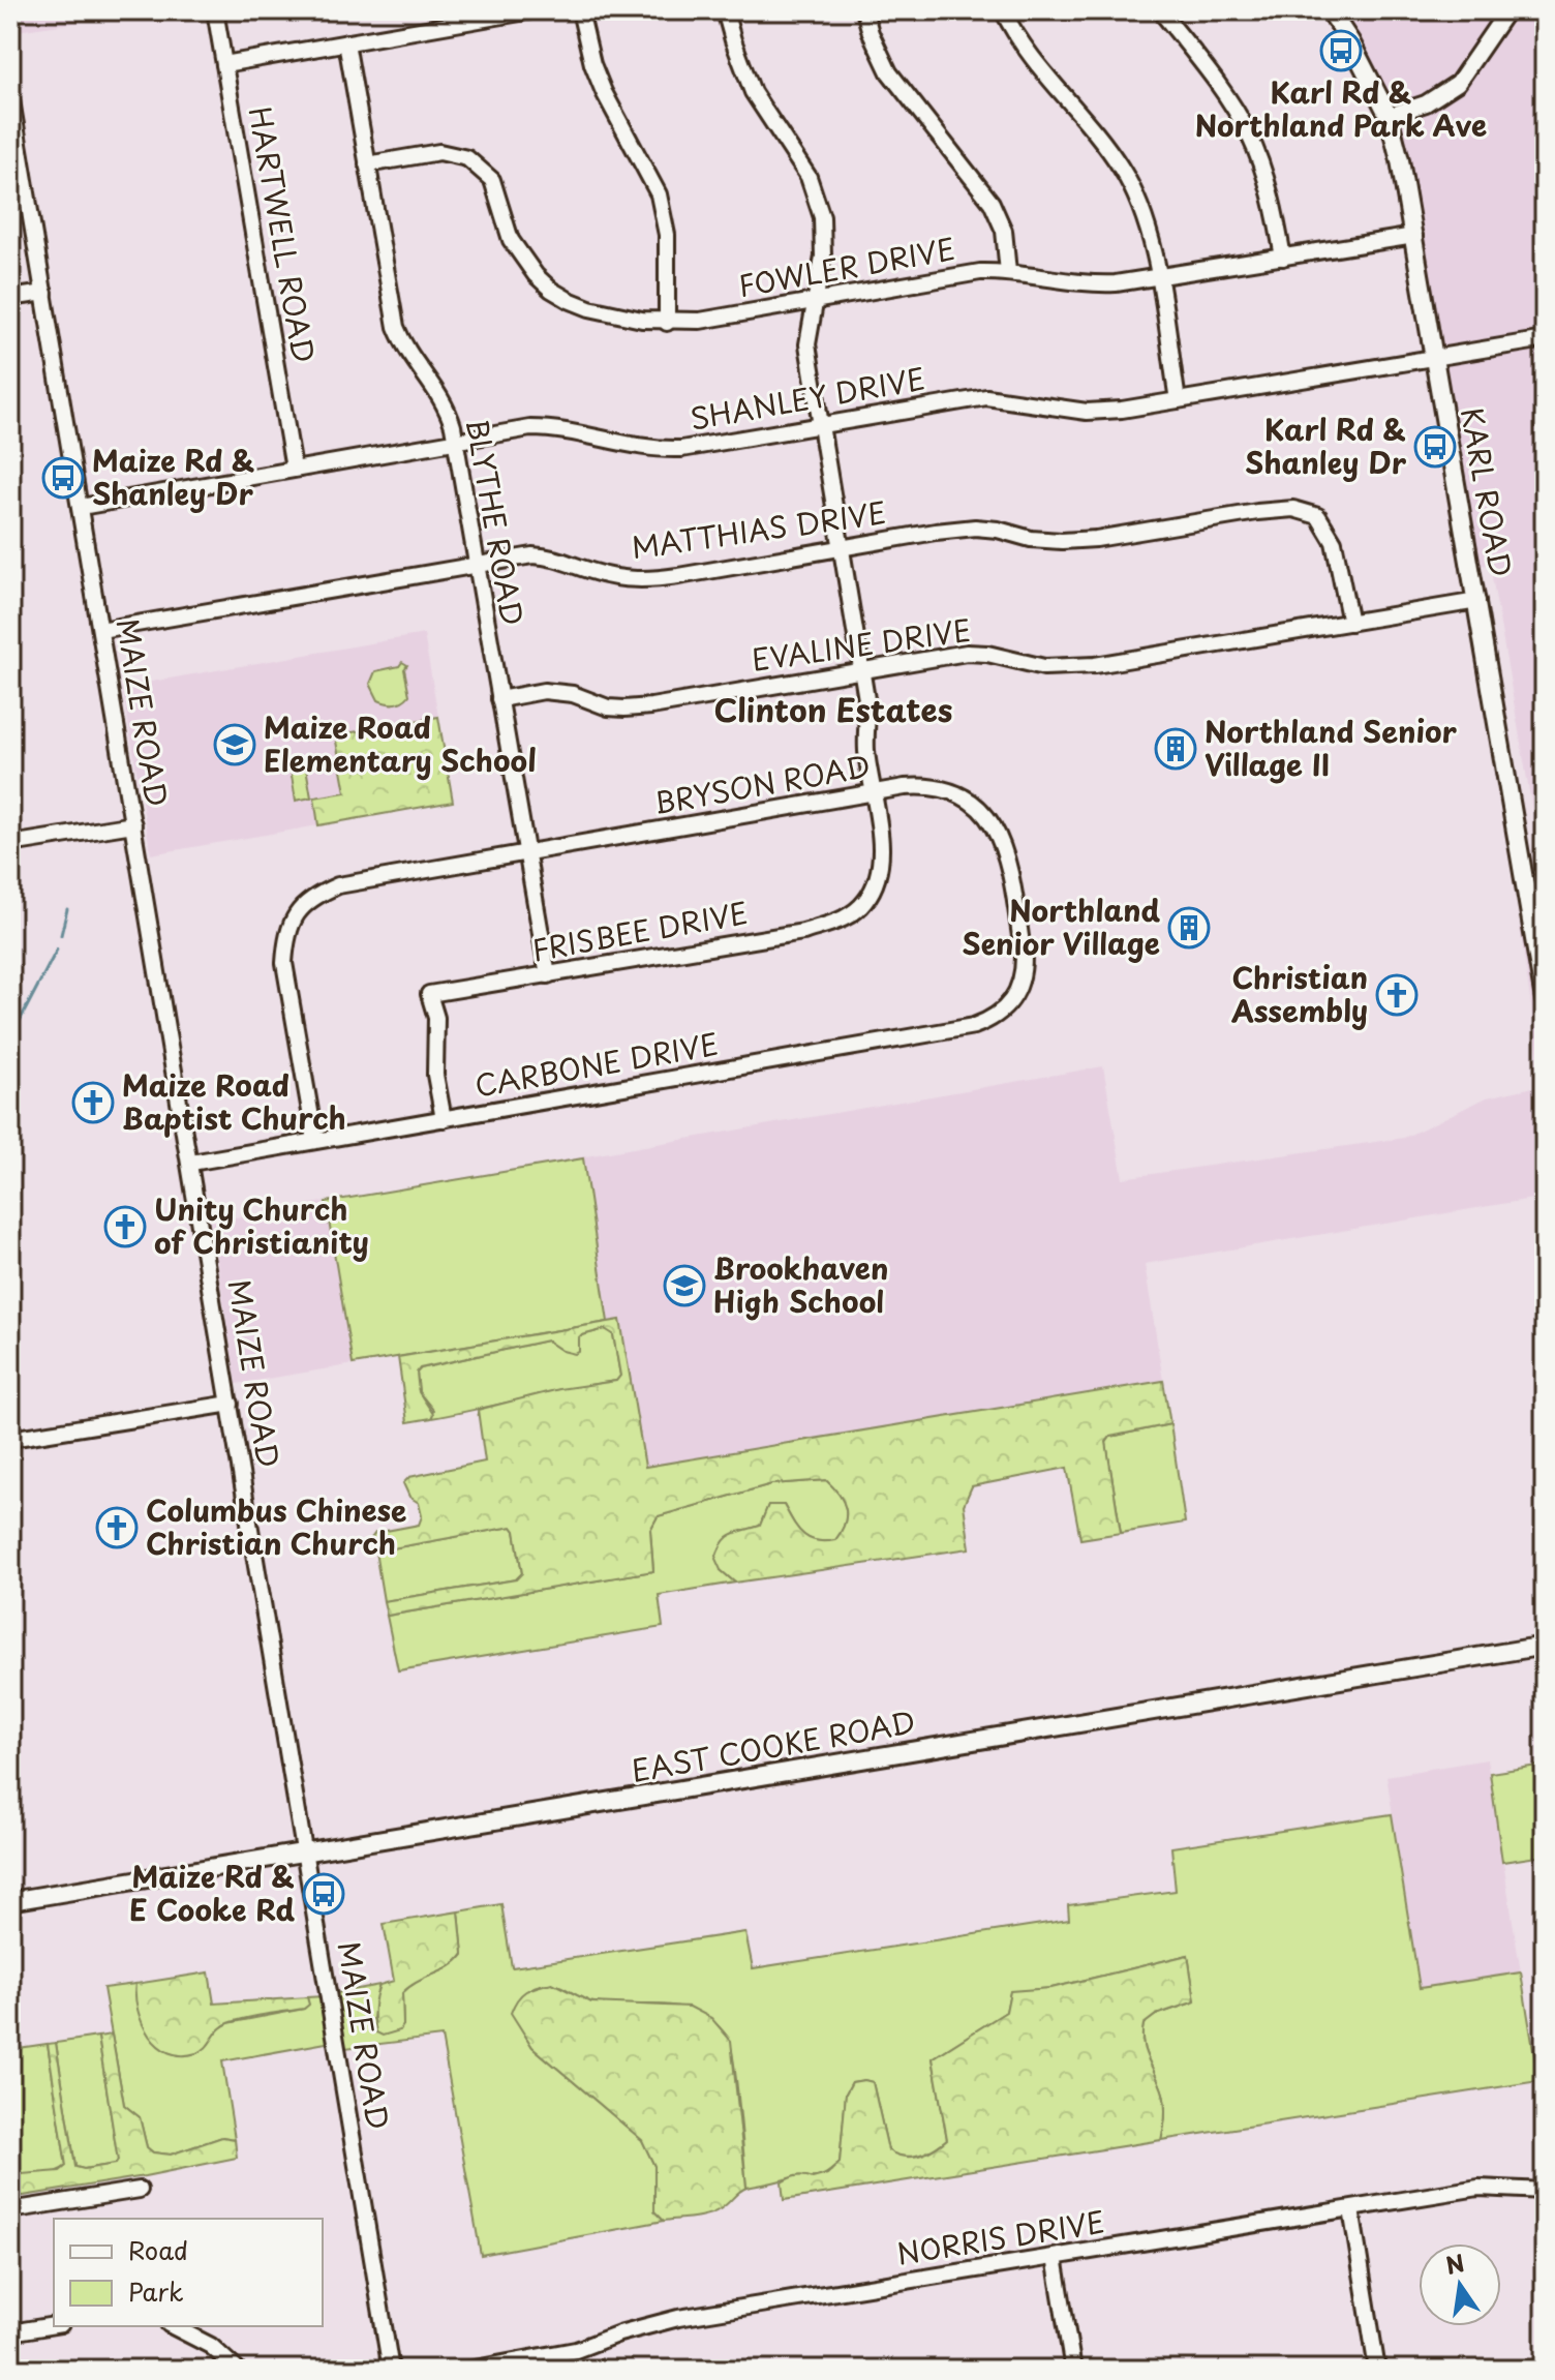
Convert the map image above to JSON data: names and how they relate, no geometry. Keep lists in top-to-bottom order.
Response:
{
  "streets": {
    "main road": ["KARL ROAD", "EAST COOKE ROAD"],
    "street": [
      "HARTWELL ROAD",
      "FOWLER DRIVE",
      "SHANLEY DRIVE",
      "BLYTHE ROAD",
      "MATTHIAS DRIVE",
      "EVALINE DRIVE",
      "MAIZE ROAD",
      "BRYSON ROAD",
      "FRISBEE DRIVE",
      "CARBONE DRIVE",
      "NORRIS DRIVE"
    ]
  },
  "crossings": [
    ["HARTWELL ROAD", "SHANLEY DRIVE"],
    ["FOWLER DRIVE", "KARL ROAD"],
    ["FOWLER DRIVE", "BLYTHE ROAD"],
    ["FOWLER DRIVE", "FRISBEE DRIVE"],
    ["SHANLEY DRIVE", "KARL ROAD"],
    ["SHANLEY DRIVE", "BLYTHE ROAD"],
    ["SHANLEY DRIVE", "MAIZE ROAD"],
    ["SHANLEY DRIVE", "FRISBEE DRIVE"],
    ["KARL ROAD", "EVALINE DRIVE"],
    ["BLYTHE ROAD", "MATTHIAS DRIVE"],
    ["BLYTHE ROAD", "EVALINE DRIVE"],
    ["BLYTHE ROAD", "BRYSON ROAD"],
    ["BLYTHE ROAD", "FRISBEE DRIVE"],
    ["MATTHIAS DRIVE", "EVALINE DRIVE"],
    ["MATTHIAS DRIVE", "MAIZE ROAD"],
    ["MATTHIAS DRIVE", "FRISBEE DRIVE"],
    ["EVALINE DRIVE", "FRISBEE DRIVE"],
    ["MAIZE ROAD", "CARBONE DRIVE"],
    ["MAIZE ROAD", "EAST COOKE ROAD"],
    ["BRYSON ROAD", "FRISBEE DRIVE"],
    ["BRYSON ROAD", "CARBONE DRIVE"],
    ["FRISBEE DRIVE", "CARBONE DRIVE"]
  ],
  "districts": ["Clinton Estates"],
  "places": {
    "bus stop": [
      "Karl Rd & Northland Park Ave",
      "Karl Rd & Shanley Dr",
      "Maize Rd & Shanley Dr",
      "Maize Rd & E Cooke Rd"
    ],
    "school or university": ["Maize Road Elementary School", "Brookhaven High School"],
    "building": ["Northland Senior Village II", "Northland Senior Village"],
    "church": [
      "Christian Assembly",
      "Maize Road Baptist Church",
      "Unity Church of Christianity",
      "Columbus Chinese Christian Church"
    ]
  },
  "legend": ["Road", "Park"],
  "north": "top"
}
